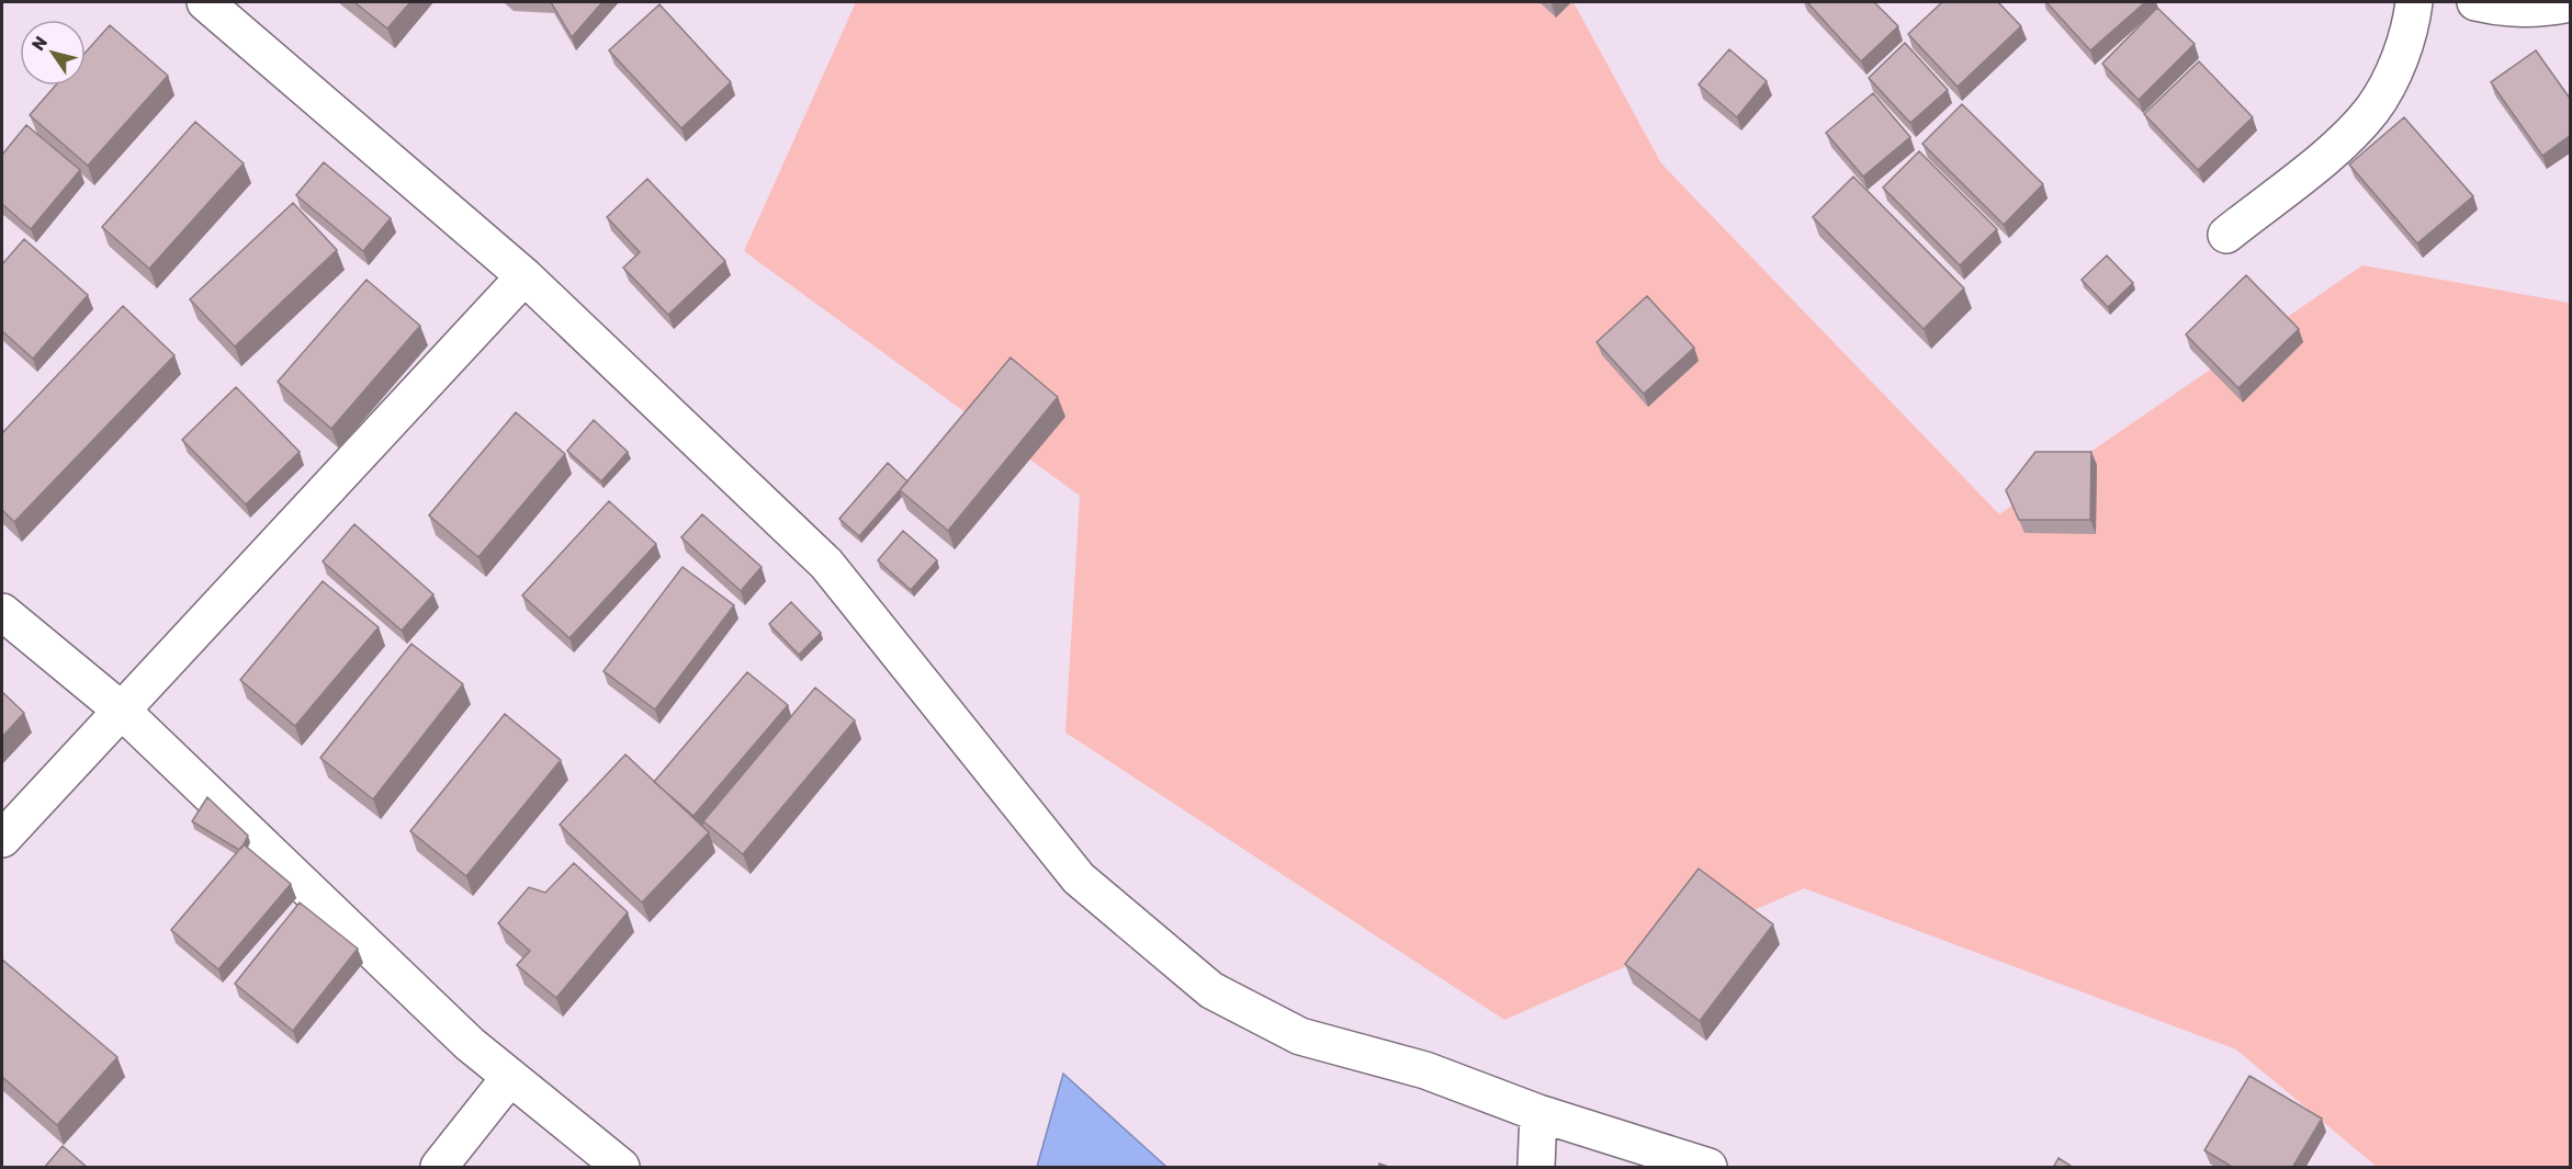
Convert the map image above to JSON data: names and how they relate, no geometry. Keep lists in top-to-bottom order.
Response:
{
  "north": "top left"
}
